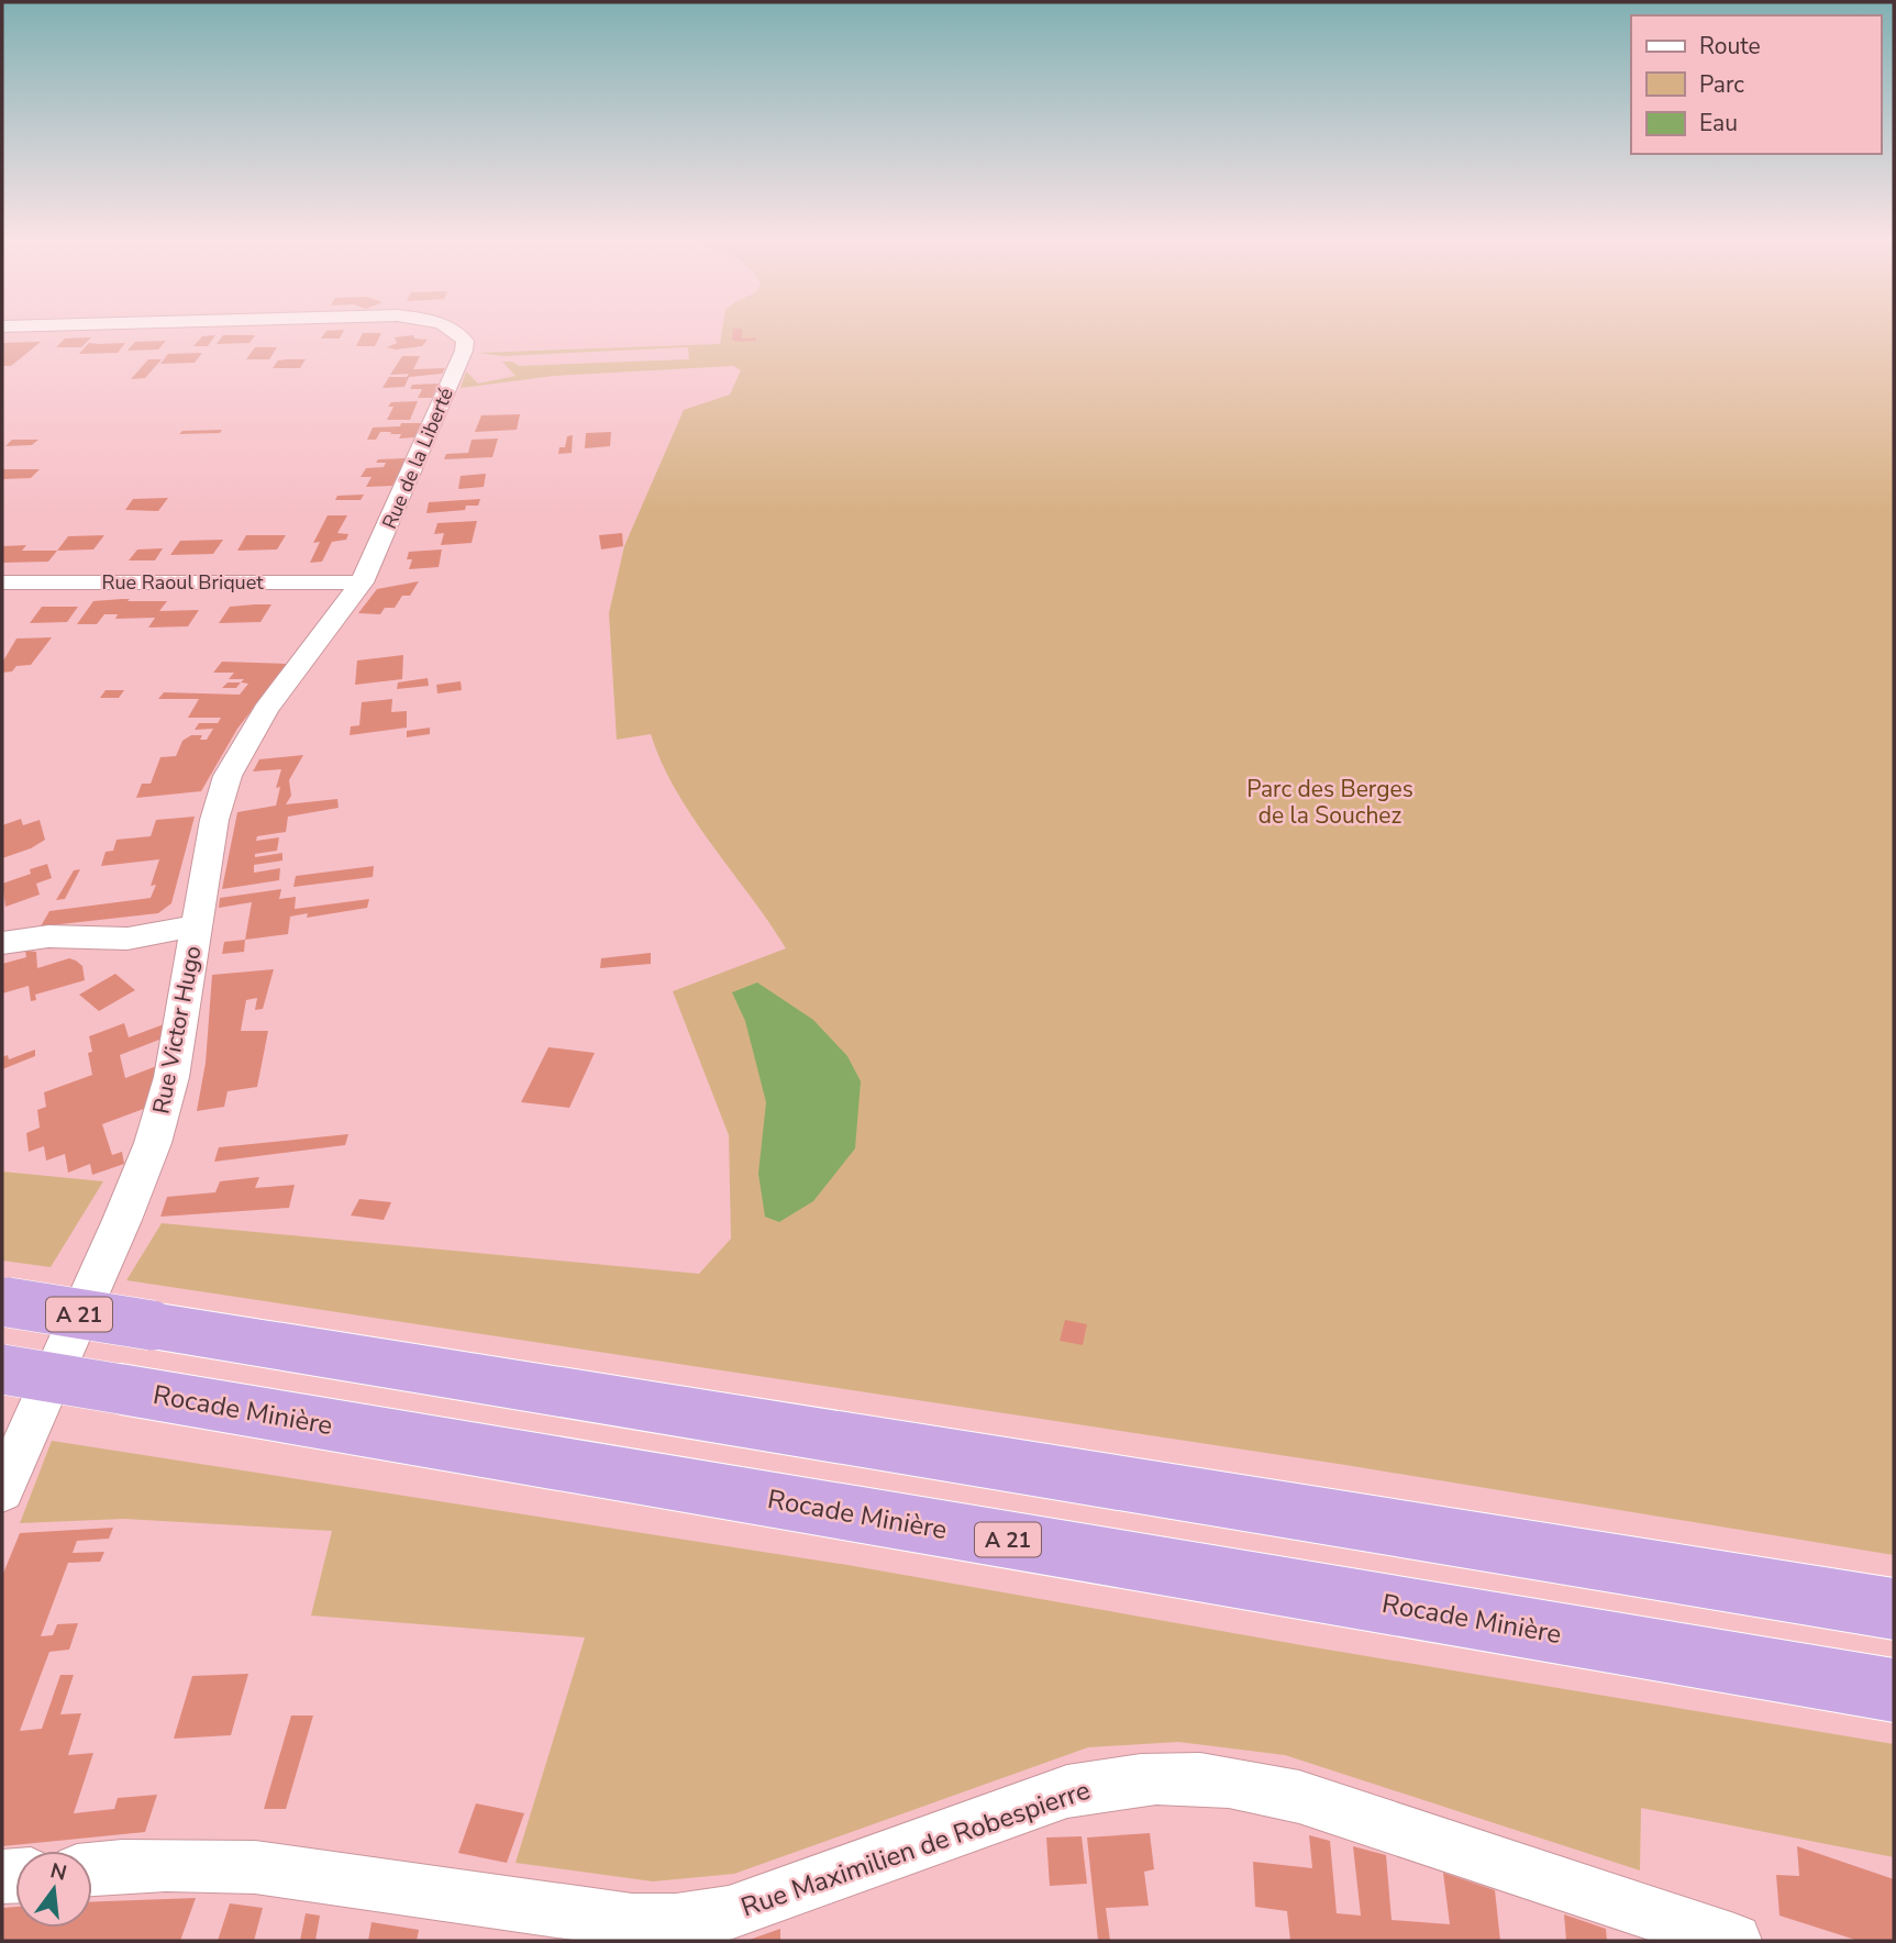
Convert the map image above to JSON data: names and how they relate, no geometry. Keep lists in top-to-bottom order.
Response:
{
  "streets": {
    "highway": ["A 21", "Rocade Minière"],
    "street": [
      "Rue de la Liberté",
      "Rue Raoul Briquet",
      "Rue Victor Hugo",
      "Rue Maximilien de Robespierre"
    ]
  },
  "crossings": [
    ["Rue de la Liberté", "Rue Raoul Briquet"],
    ["Rue de la Liberté", "Rue Victor Hugo"],
    ["Rue Raoul Briquet", "Rue Victor Hugo"]
  ],
  "parks": ["Parc des Berges de la Souchez"],
  "legend": ["Route", "Parc", "Eau"],
  "north": "top"
}
